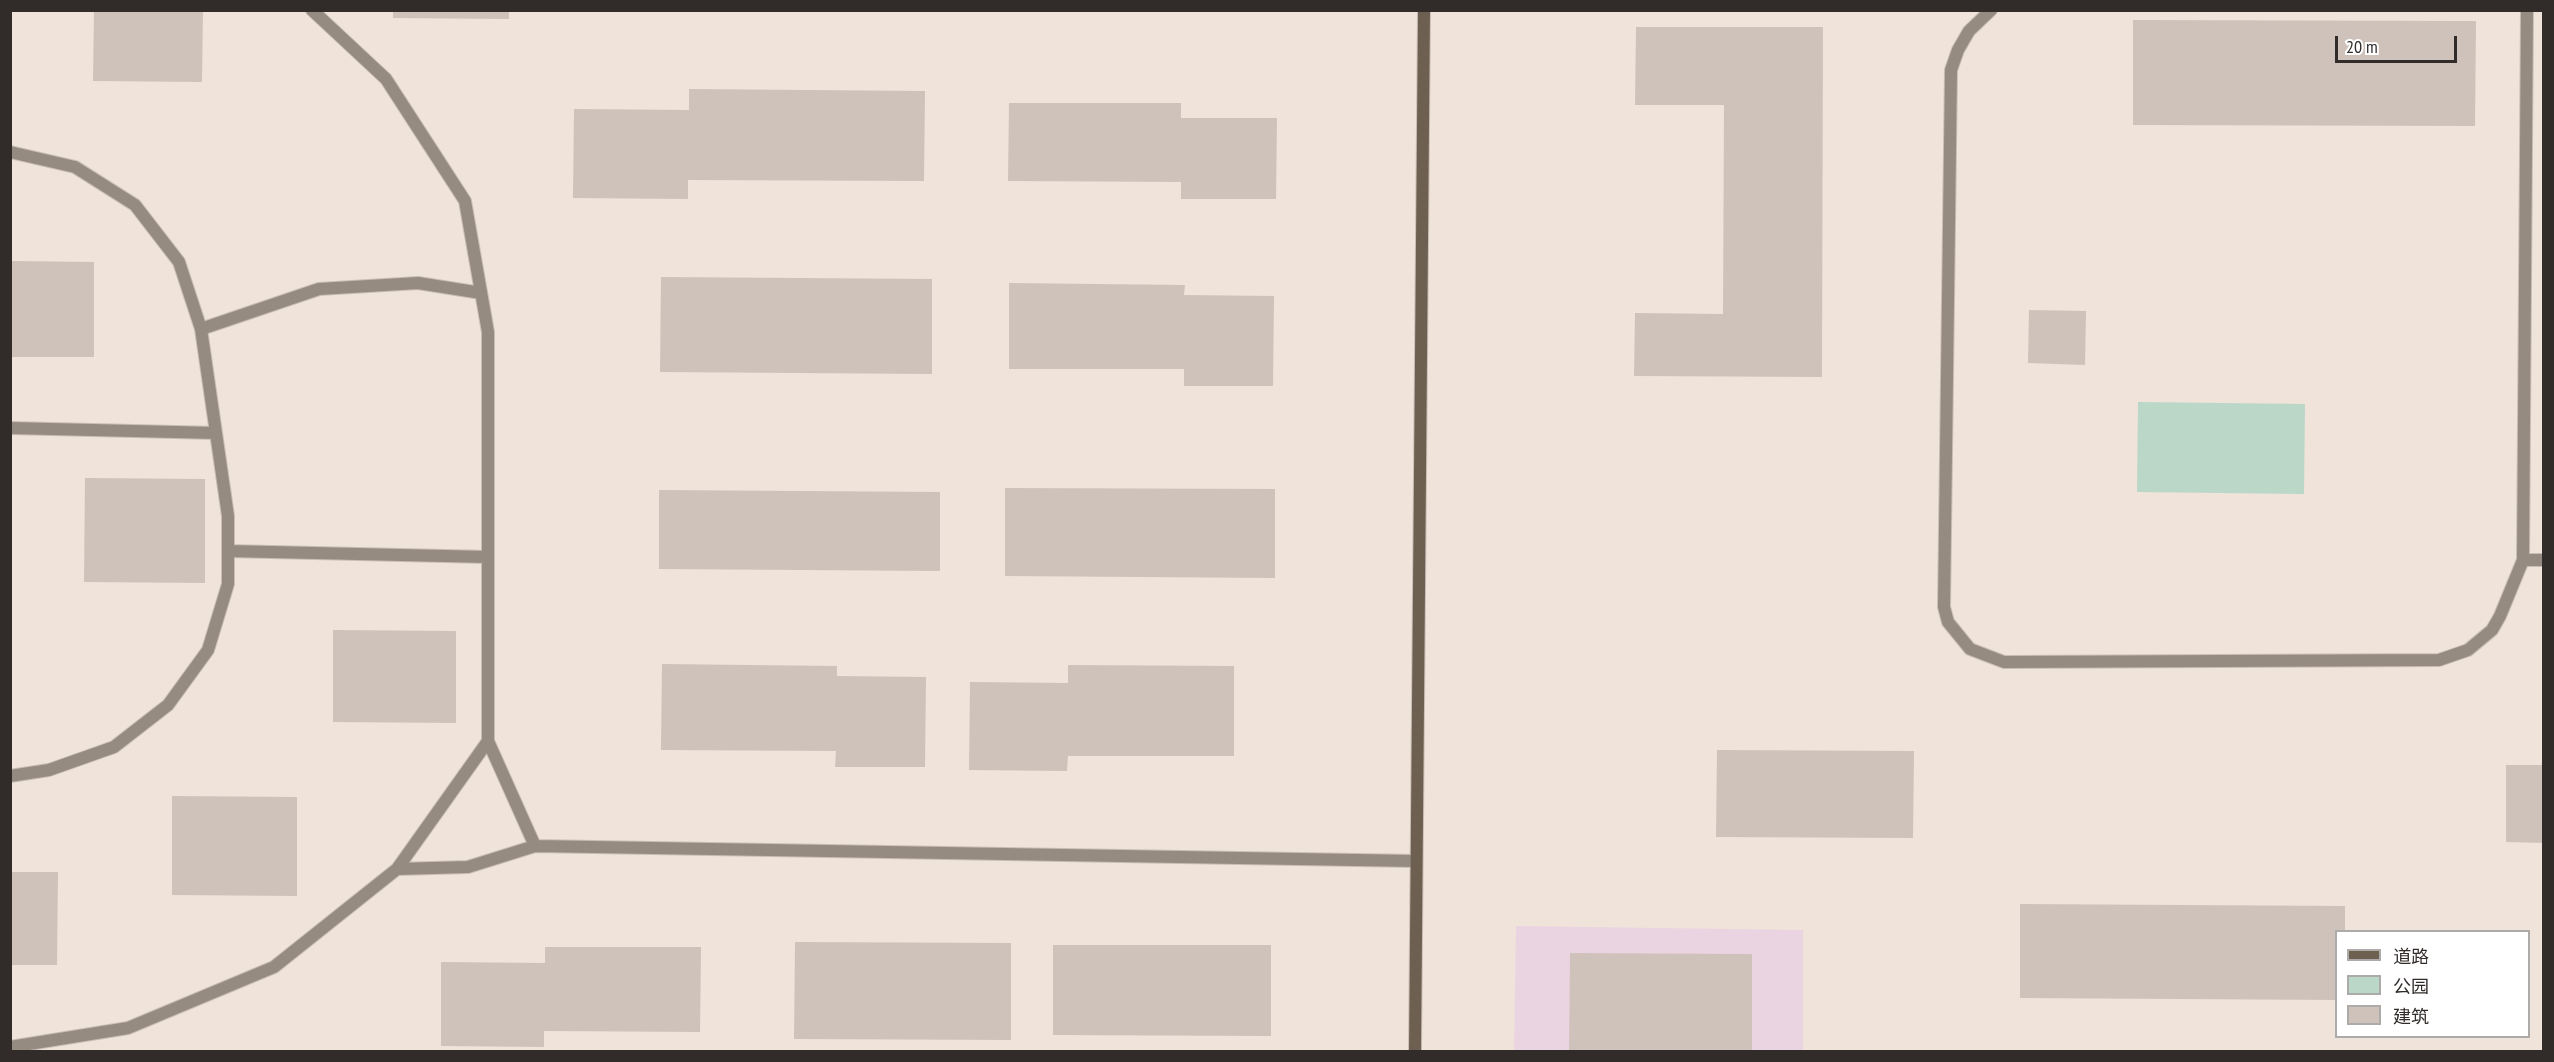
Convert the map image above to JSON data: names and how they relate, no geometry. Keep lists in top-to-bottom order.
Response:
{
  "legend": ["道路", "公园", "建筑"],
  "scale_bar": "20 m"
}
